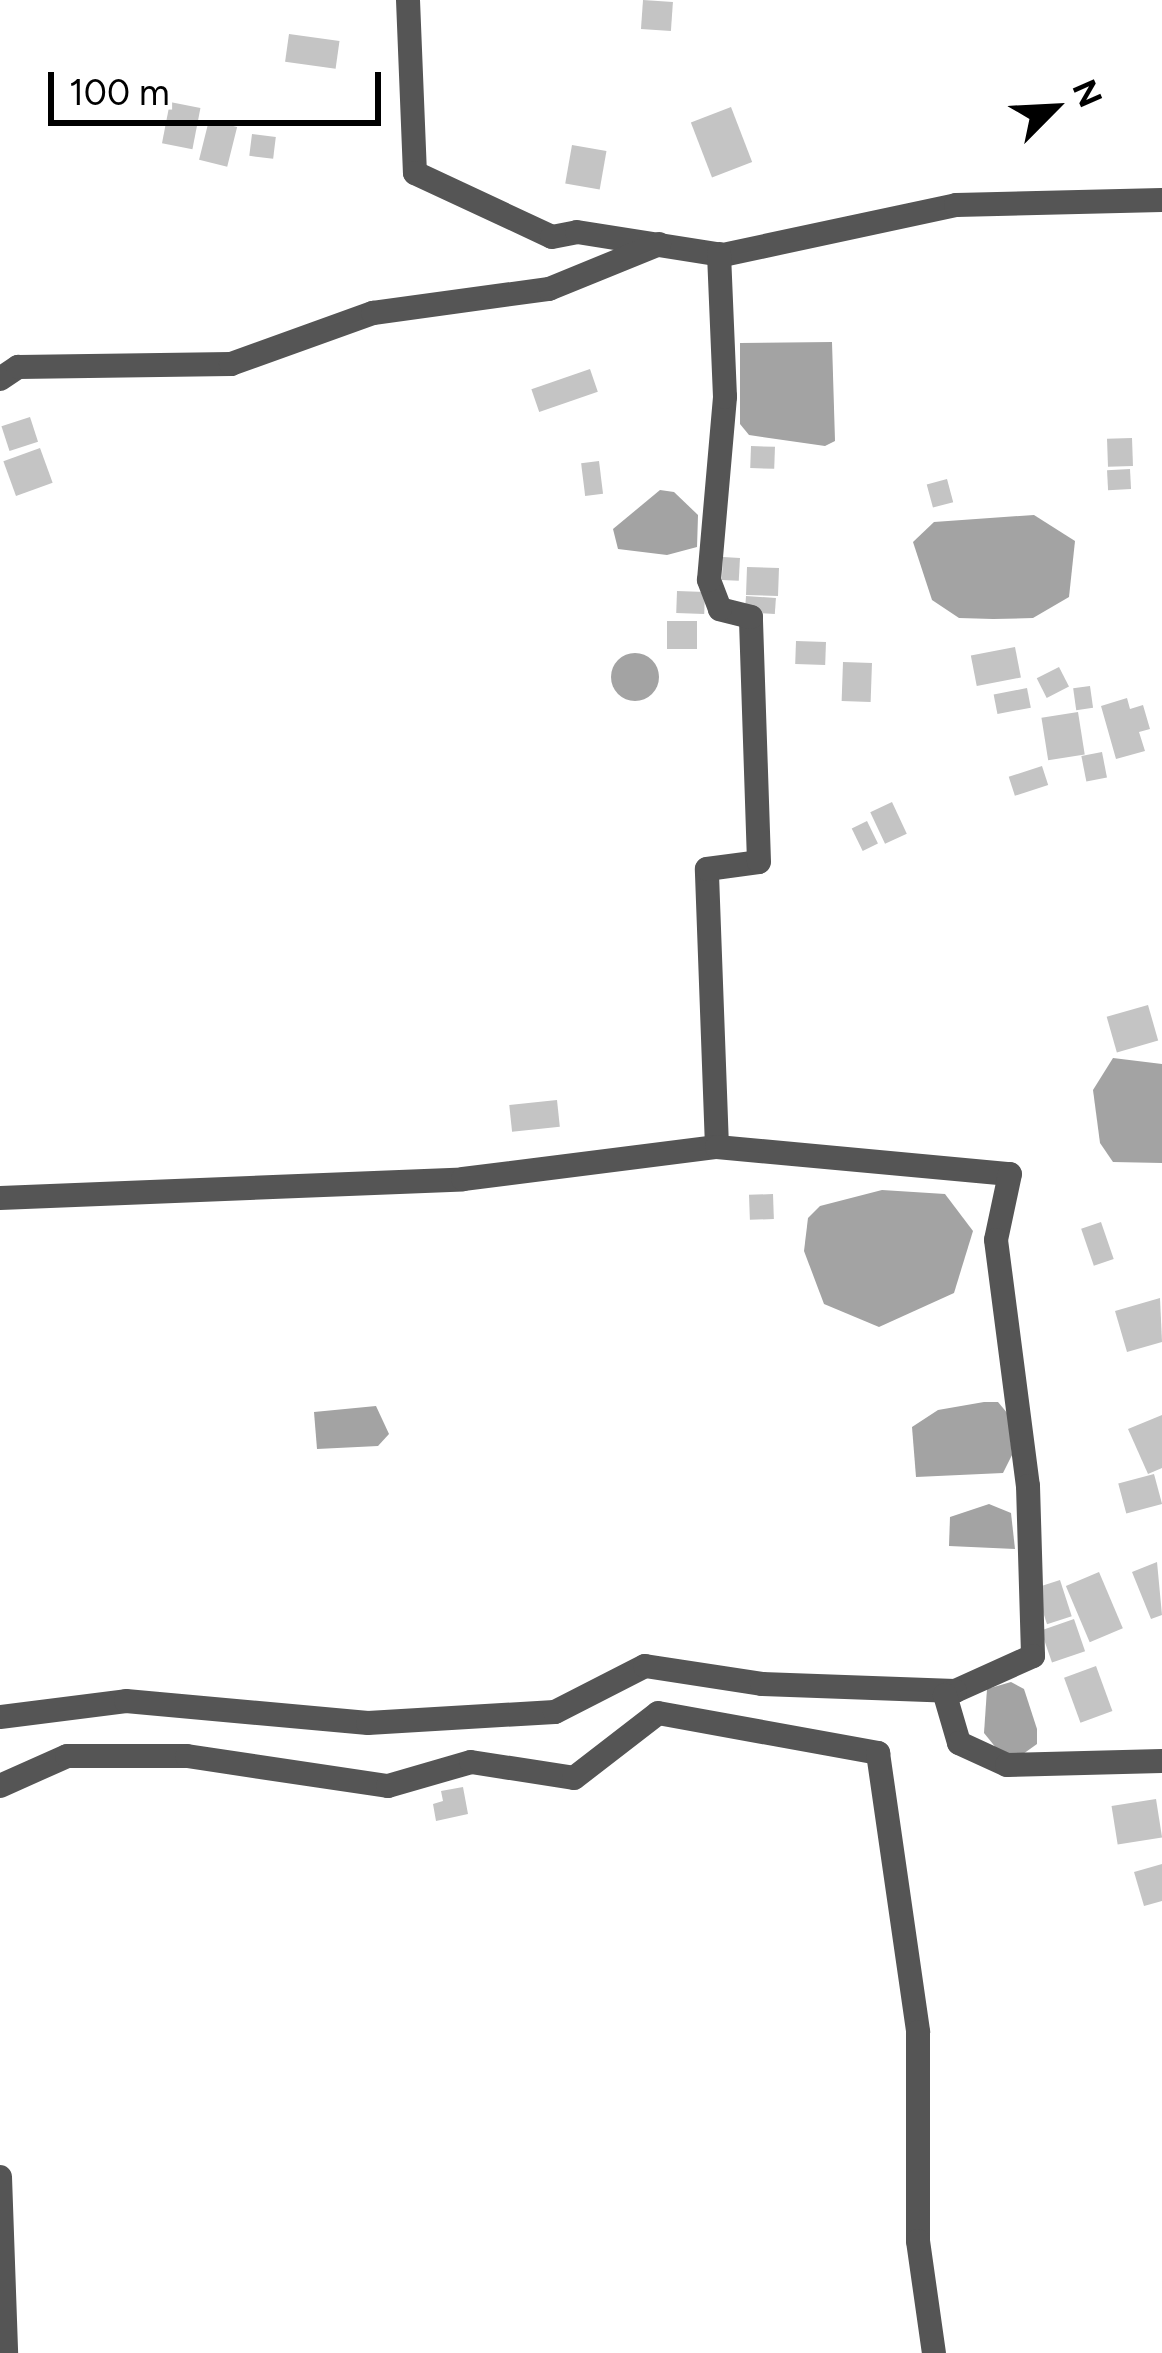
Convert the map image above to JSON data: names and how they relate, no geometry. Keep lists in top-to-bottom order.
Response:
{
  "scale_bar": "100 m",
  "north": "top right"
}
